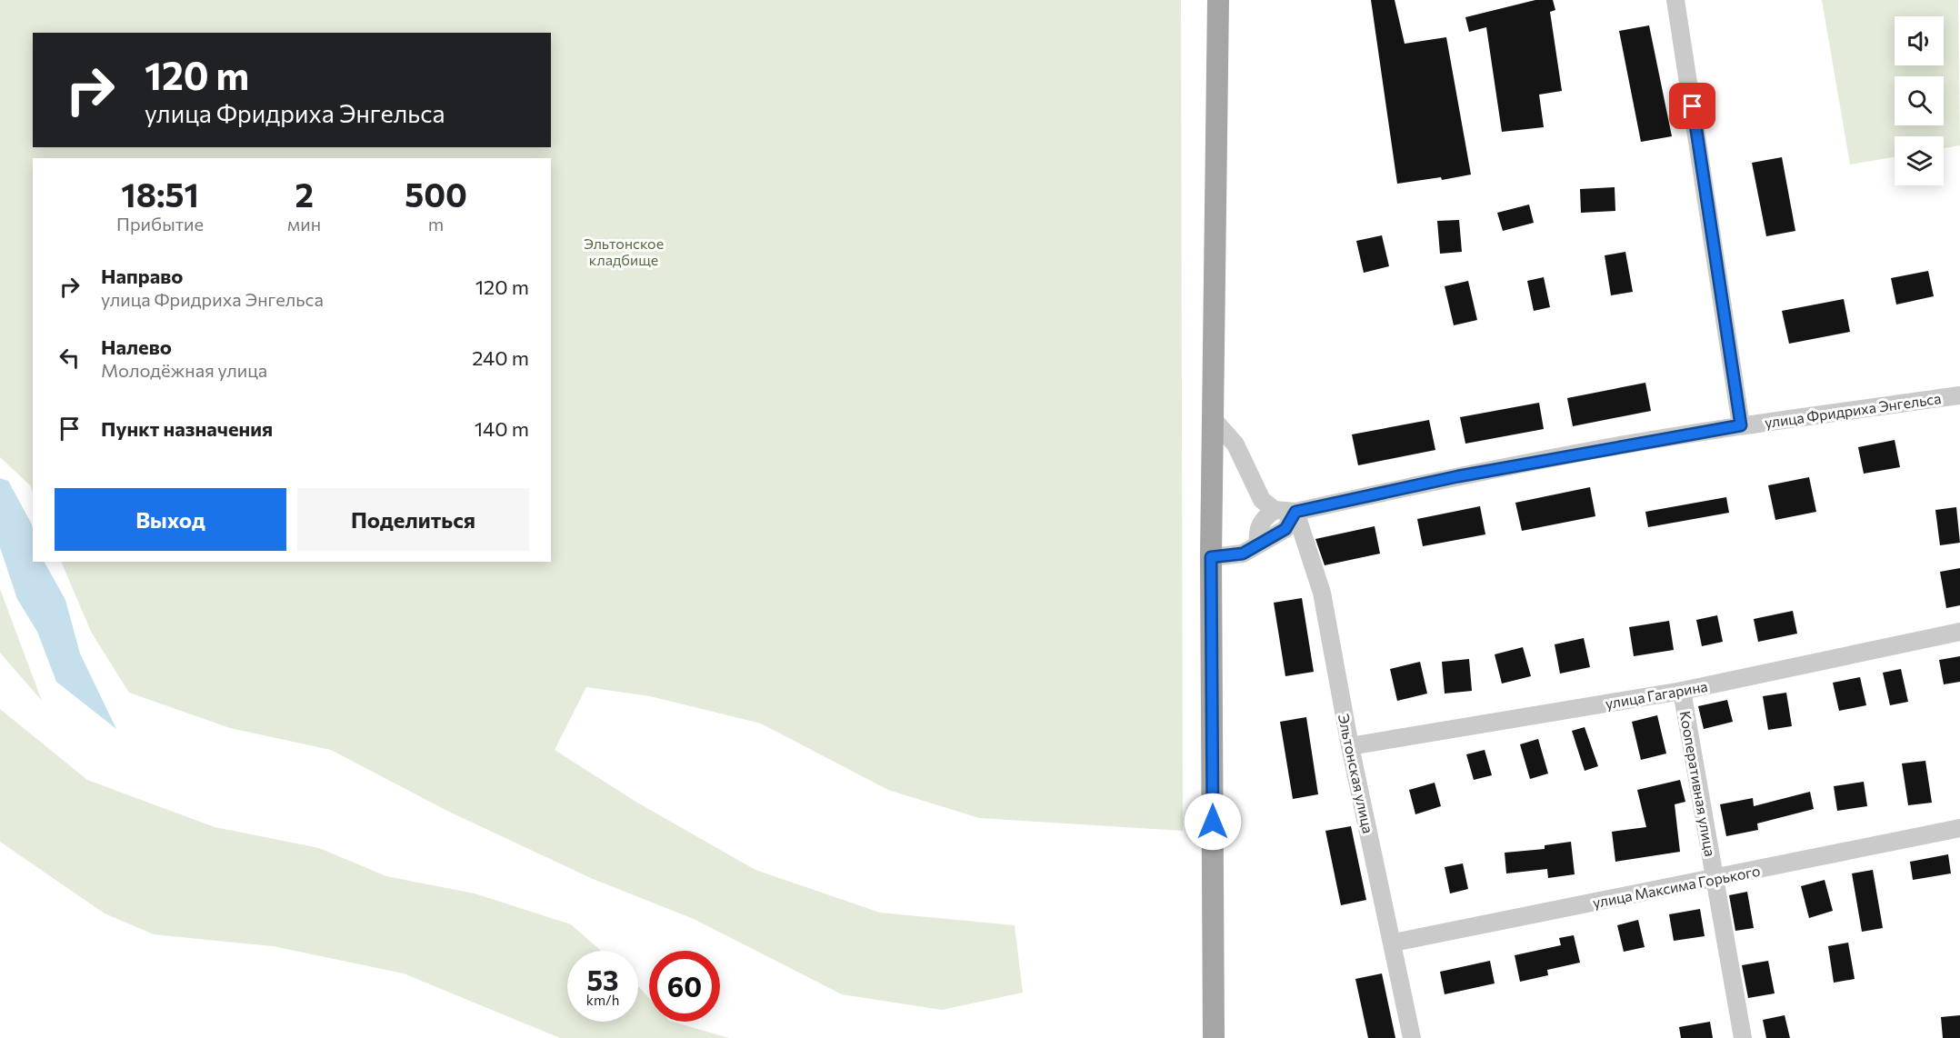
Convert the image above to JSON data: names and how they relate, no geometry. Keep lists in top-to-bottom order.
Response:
{
  "streets": {
    "street": [
      "улица Фридриха Энгельса",
      "улица Гагарина",
      "Эльтонская улица",
      "Кооперативная улица",
      "улица Максима Горького"
    ]
  },
  "crossings": [
    ["улица Фридриха Энгельса", "Эльтонская улица"],
    ["улица Гагарина", "Эльтонская улица"],
    ["улица Гагарина", "Кооперативная улица"],
    ["Эльтонская улица", "улица Максима Горького"],
    ["Кооперативная улица", "улица Максима Горького"]
  ],
  "parks": ["Эльтонское кладбище"],
  "page": {
    "turn": ["120 m", "улица Фридриха Энгельса"],
    "eta": [
      "18:51",
      "Прибытие",
      "2",
      "мин",
      "500",
      "m"
    ],
    "list": [
      {
        "name": "Направо",
        "note": "улица Фридриха Энгельса",
        "value": "120 m"
      },
      {
        "name": "Налево",
        "note": "Молодёжная улица",
        "value": "240 m"
      },
      {
        "name": "Пункт назначения",
        "value": "140 m"
      }
    ],
    "buttons": ["Выход", "Поделиться"],
    "speed": "53 km/h",
    "limit": "60"
  }
}
